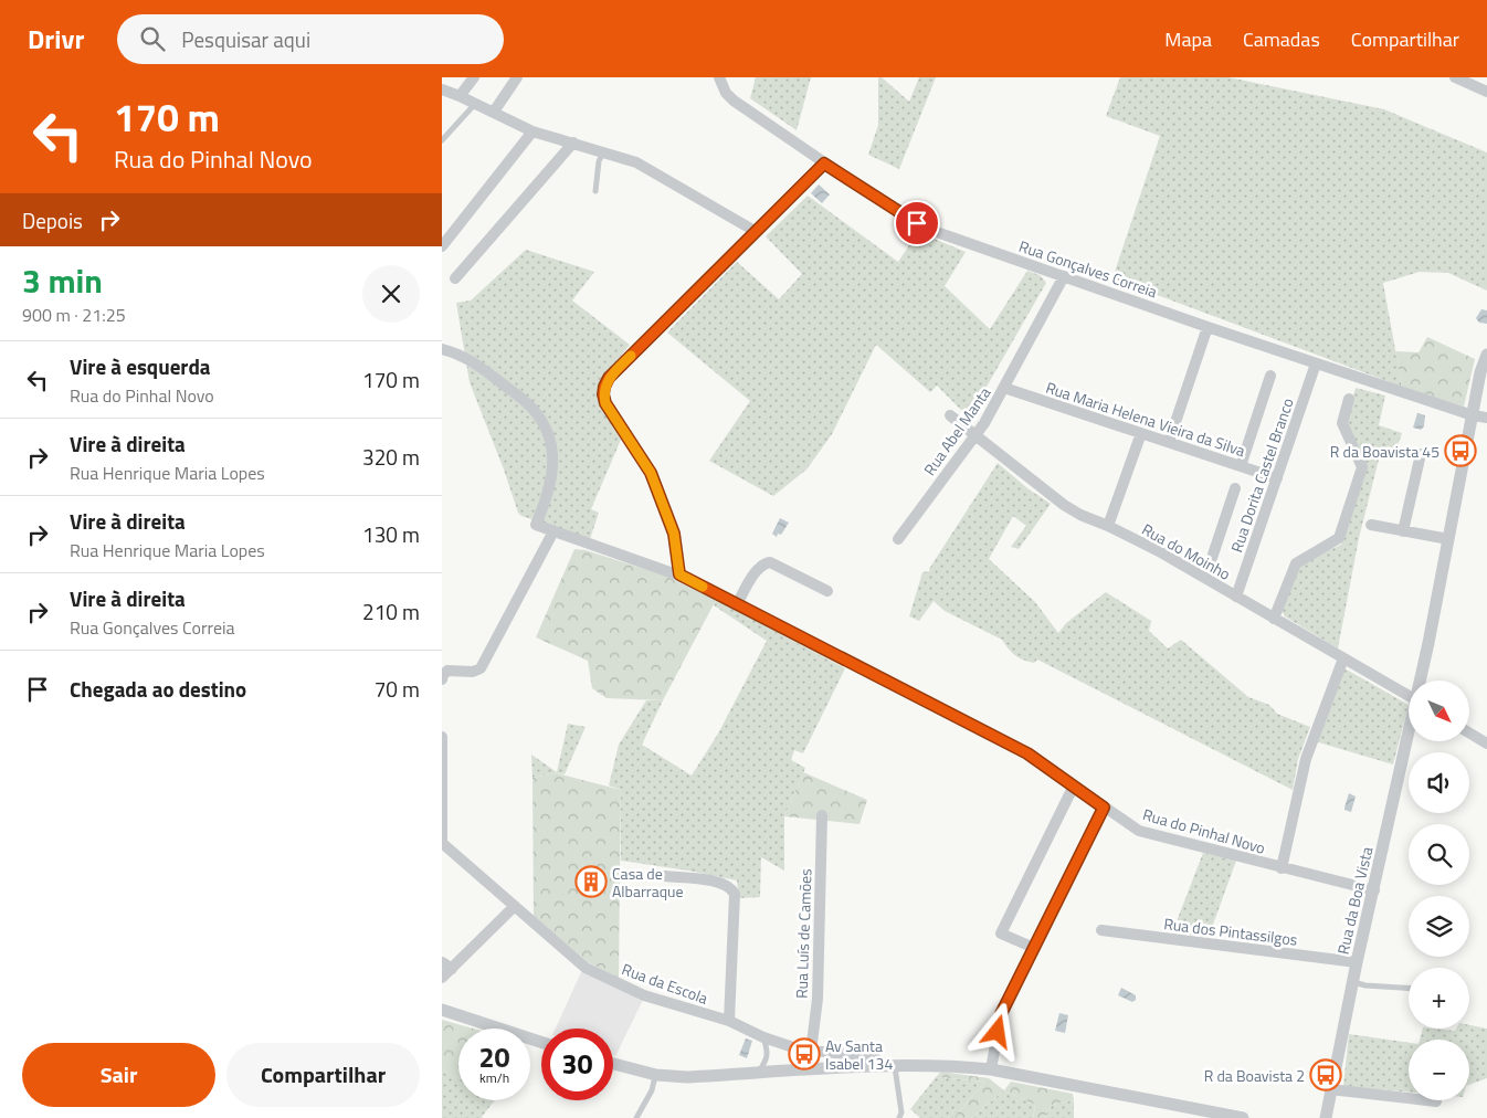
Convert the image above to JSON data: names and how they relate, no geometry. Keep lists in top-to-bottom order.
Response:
{
  "streets": {
    "street": [
      "Rua Gonçalves Correia",
      "Rua Maria Helena Vieira da Silva",
      "Rua Abel Manta",
      "Rua Dorita Castel Branco",
      "Rua do Moinho",
      "Rua do Pinhal Novo",
      "Rua da Boa Vista",
      "Rua dos Pintassilgos",
      "Rua Luís de Camões",
      "Rua da Escola"
    ]
  },
  "crossings": [
    ["Rua Gonçalves Correia", "Rua Abel Manta"],
    ["Rua Gonçalves Correia", "Rua Dorita Castel Branco"],
    ["Rua Gonçalves Correia", "Rua da Boa Vista"],
    ["Rua Maria Helena Vieira da Silva", "Rua Abel Manta"],
    ["Rua Maria Helena Vieira da Silva", "Rua Dorita Castel Branco"],
    ["Rua Abel Manta", "Rua do Moinho"],
    ["Rua Dorita Castel Branco", "Rua do Moinho"],
    ["Rua do Pinhal Novo", "Rua da Boa Vista"],
    ["Rua da Boa Vista", "Rua dos Pintassilgos"],
    ["Rua Luís de Camões", "Rua da Escola"]
  ],
  "places": {
    "bus stop": ["R da Boavista 45", "Av Santa Isabel 134", "R da Boavista 2"],
    "building": ["Casa de Albarraque"]
  },
  "north": "bottom right",
  "page": {
    "header": "Drivr",
    "search": "Pesquisar aqui",
    "nav": ["Mapa", "Camadas", "Compartilhar"],
    "turn": ["170 m", "Rua do Pinhal Novo"],
    "then": "Depois",
    "heading": ["3 min", "900 m · 21:25"],
    "list": [
      {
        "name": "Vire à esquerda",
        "note": "Rua do Pinhal Novo",
        "value": "170 m"
      },
      {
        "name": "Vire à direita",
        "note": "Rua Henrique Maria Lopes",
        "value": "320 m"
      },
      {
        "name": "Vire à direita",
        "note": "Rua Henrique Maria Lopes",
        "value": "130 m"
      },
      {
        "name": "Vire à direita",
        "note": "Rua Gonçalves Correia",
        "value": "210 m"
      },
      {
        "name": "Chegada ao destino",
        "value": "70 m"
      }
    ],
    "map_buttons": ["+", "−"],
    "speed": "20 km/h",
    "limit": "30",
    "buttons": ["Sair", "Compartilhar"]
  }
}
